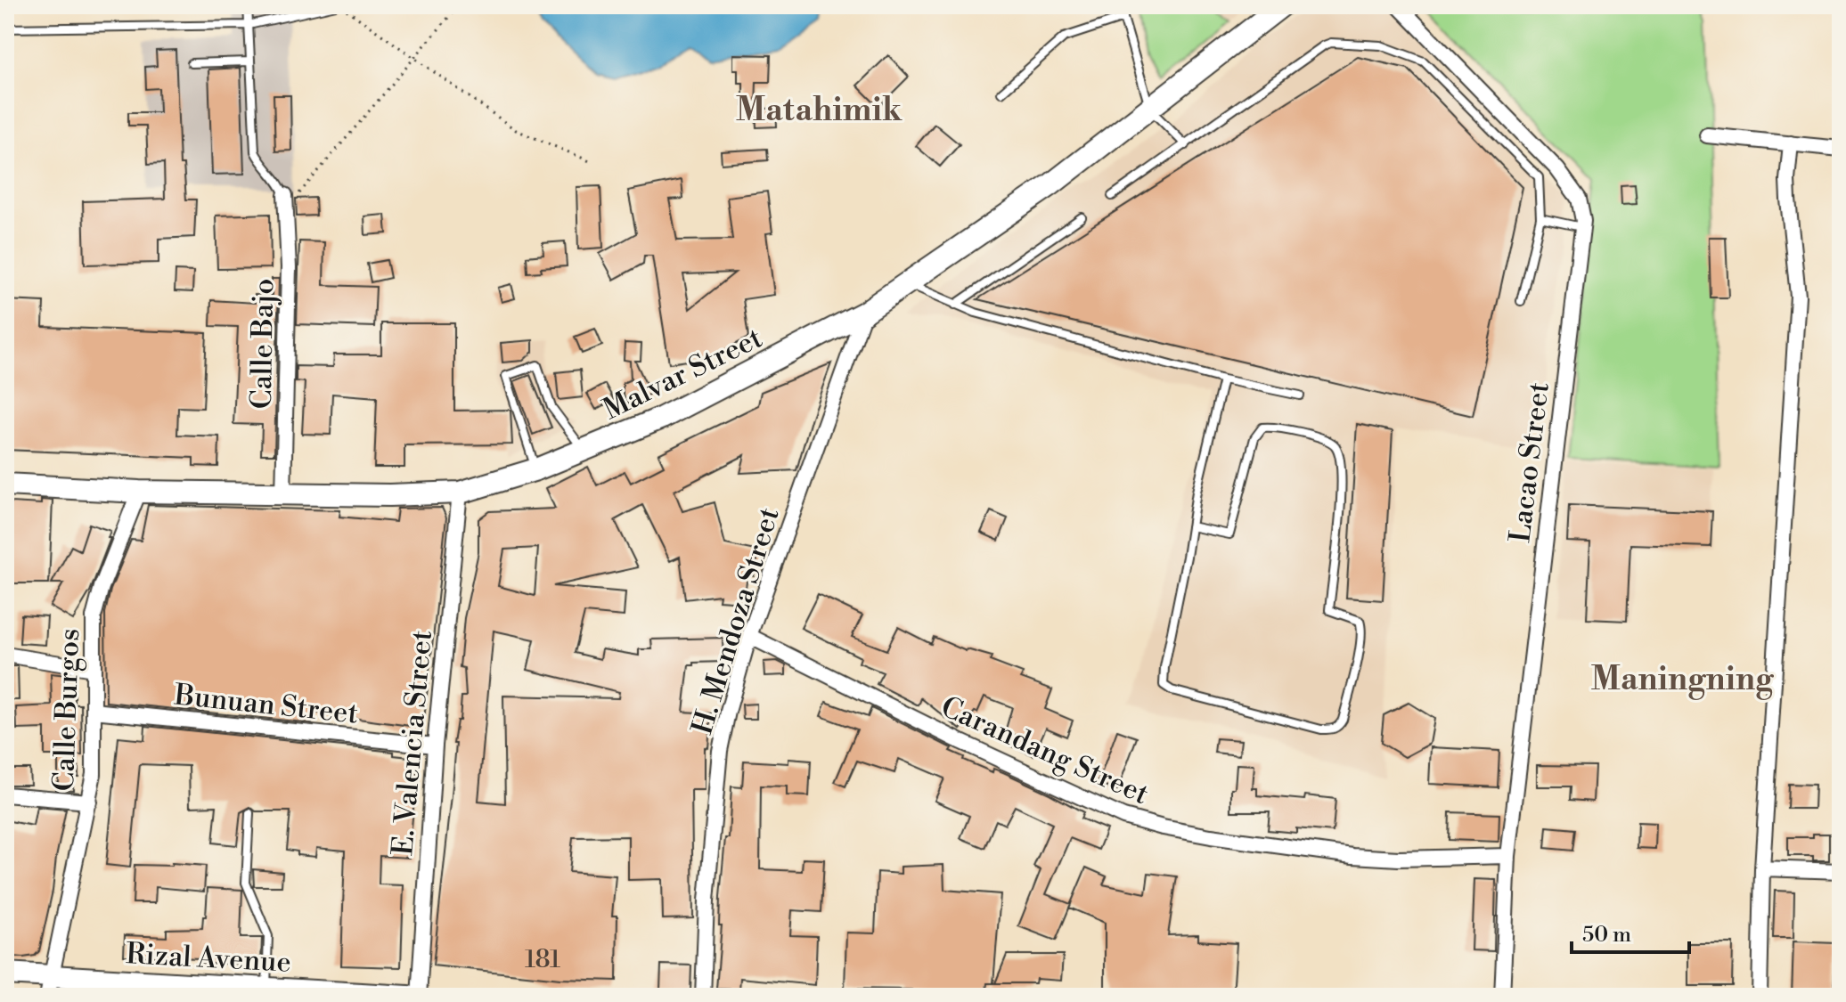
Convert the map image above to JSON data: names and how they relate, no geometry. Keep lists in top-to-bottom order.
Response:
{
  "streets": {
    "main road": ["Malvar Street", "Rizal Avenue"],
    "street": [
      "Calle Bajo",
      "Lacao Street",
      "H. Mendoza Street",
      "Bunuan Street",
      "Calle Burgos",
      "E. Valencia Street",
      "Carandang Street"
    ]
  },
  "crossings": [
    ["Calle Bajo", "Malvar Street"],
    ["Malvar Street", "H. Mendoza Street"],
    ["Malvar Street", "Calle Burgos"],
    ["Malvar Street", "E. Valencia Street"],
    ["Lacao Street", "Carandang Street"],
    ["H. Mendoza Street", "Carandang Street"],
    ["Bunuan Street", "Calle Burgos"],
    ["Bunuan Street", "E. Valencia Street"],
    ["Calle Burgos", "Rizal Avenue"]
  ],
  "districts": ["Matahimik", "Maningning"],
  "house_numbers": ["181"],
  "scale_bar": "50 m"
}
